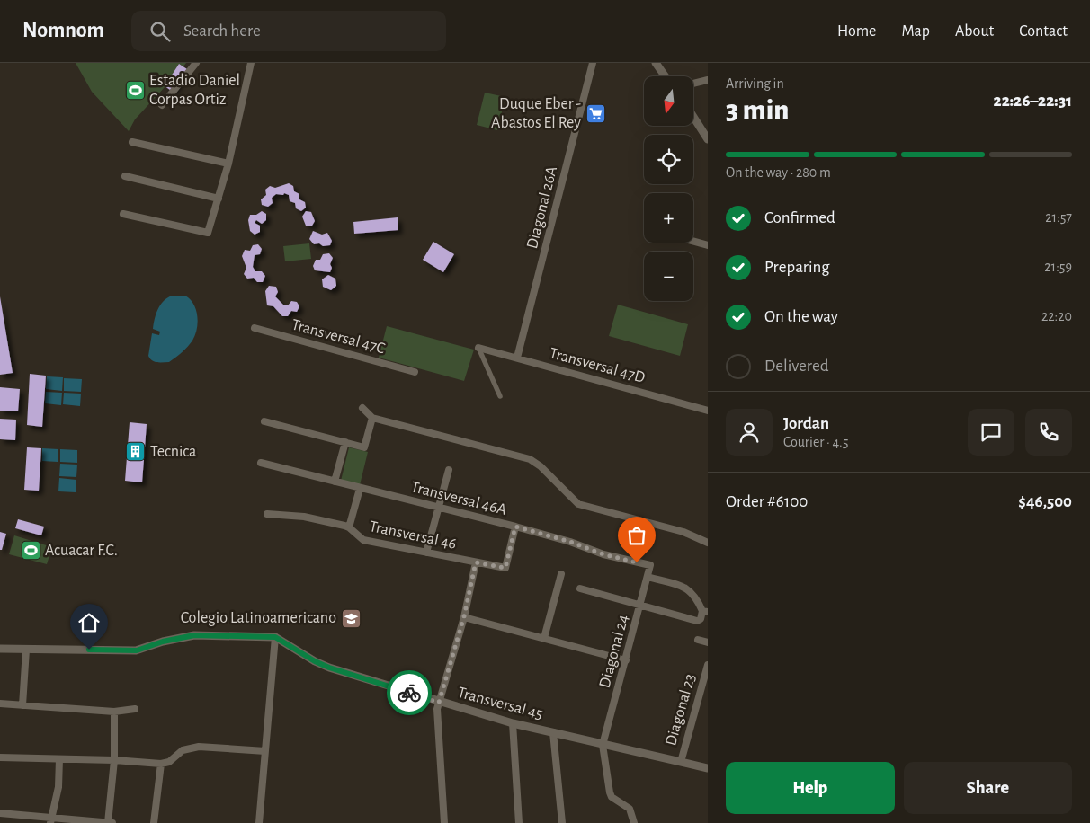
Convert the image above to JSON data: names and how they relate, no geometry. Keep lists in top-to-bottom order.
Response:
{
  "streets": {
    "street": [
      "Diagonal 26A",
      "Transversal 47C",
      "Transversal 47D",
      "Transversal 46A",
      "Transversal 46",
      "Diagonal 24",
      "Transversal 45",
      "Diagonal 23"
    ]
  },
  "crossings": [
    ["Diagonal 26A", "Transversal 47D"],
    ["Transversal 46A", "Transversal 46"],
    ["Transversal 46A", "Diagonal 24"],
    ["Diagonal 24", "Transversal 45"],
    ["Transversal 45", "Diagonal 23"]
  ],
  "places": {
    "sports": ["Estadio Daniel Corpas Ortiz", "Acuacar F.C."],
    "supermarket": ["Duque Eber - Abastos El Rey"],
    "building": ["Tecnica"],
    "school or university": ["Colegio Latinoamericano"]
  },
  "north": "bottom",
  "page": {
    "header": "Nomnom",
    "search": "Search here",
    "nav": [
      "Home",
      "Map",
      "About",
      "Contact"
    ],
    "heading": ["3 min", "Arriving in", "22:26–22:31"],
    "panel": [
      "Jordan",
      "Courier · 4.5",
      "Order #6100",
      "$46,500"
    ],
    "map_buttons": ["+", "−"],
    "bar": "On the way · 280 m",
    "list": [
      ["Confirmed", "21:57"],
      ["Preparing", "21:59"],
      ["On the way", "22:20"],
      "Delivered"
    ],
    "buttons": ["Help", "Share"]
  }
}
